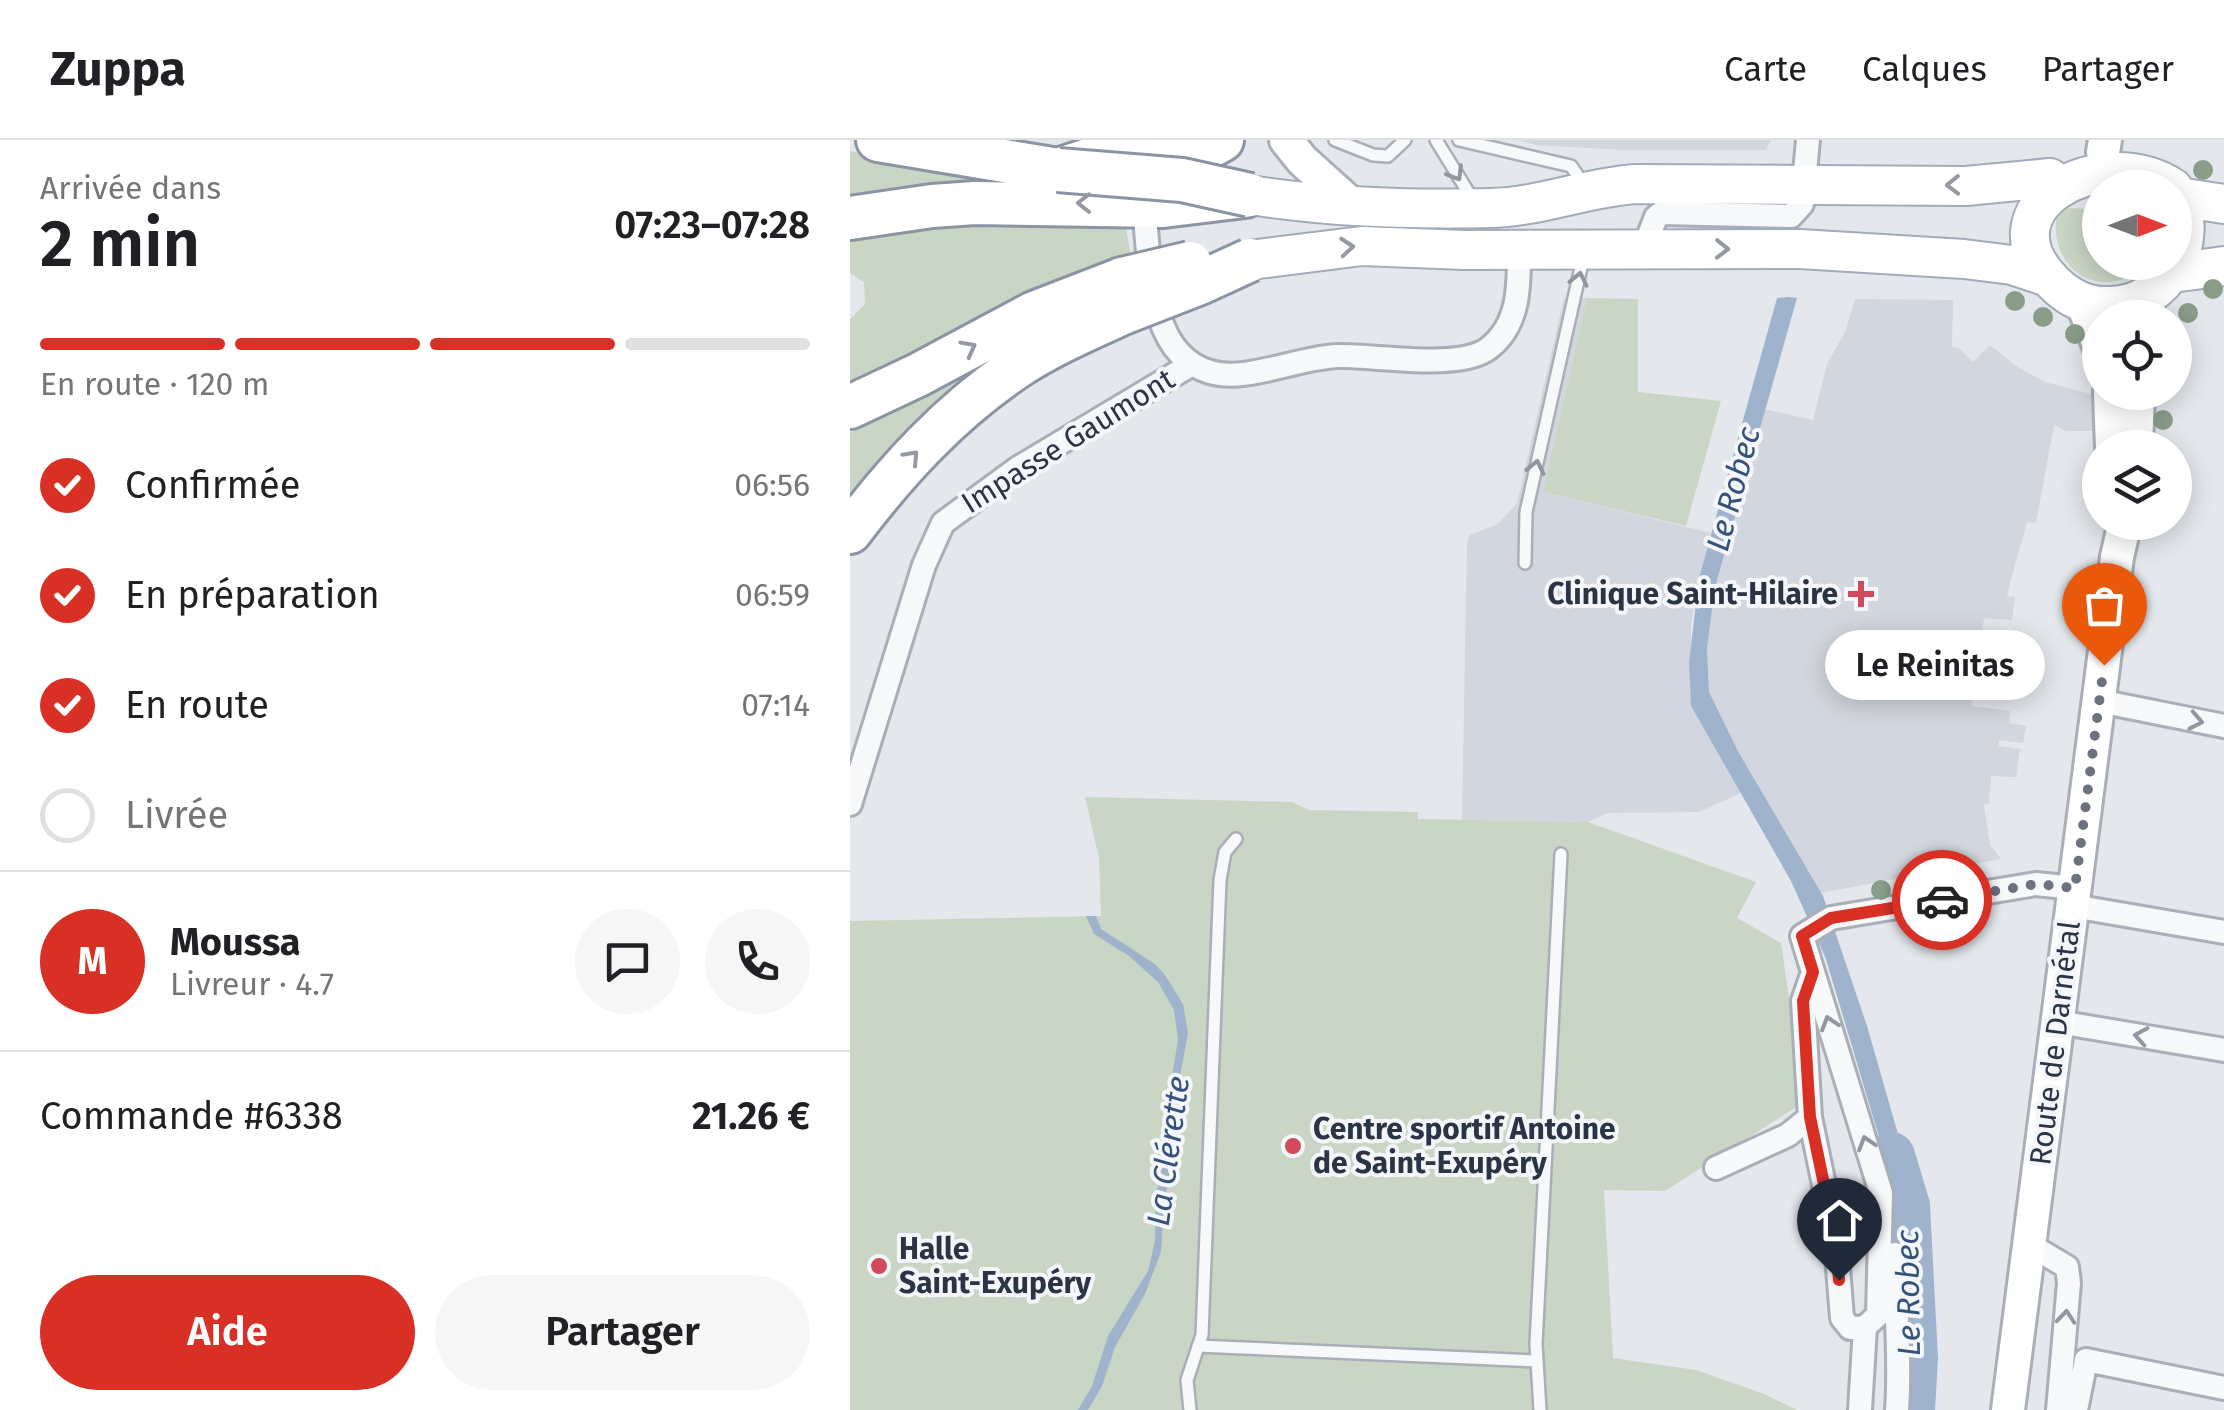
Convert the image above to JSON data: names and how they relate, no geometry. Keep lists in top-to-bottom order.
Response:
{
  "streets": {
    "street": ["Impasse Gaumont", "Route de Darnétal"]
  },
  "water": ["Le Robec", "La Clérette"],
  "places": {
    "health": ["Clinique Saint-Hilaire"],
    "other": ["Le Reinitas", "Centre sportif Antoine de Saint-Exupéry", "Halle Saint-Exupéry"]
  },
  "north": "right",
  "page": {
    "header": "Zuppa",
    "nav": ["Carte", "Calques", "Partager"],
    "heading": ["2 min", "Arrivée dans", "07:23–07:28"],
    "panel": [
      "Moussa",
      "Livreur · 4.7",
      "Commande #6338",
      "21.26 €"
    ],
    "bar": "En route · 120 m",
    "list": [
      ["Confirmée", "06:56"],
      ["En préparation", "06:59"],
      ["En route", "07:14"],
      "Livrée"
    ],
    "bubble": "Le Reinitas",
    "round": "M",
    "buttons": ["Aide", "Partager"]
  }
}
